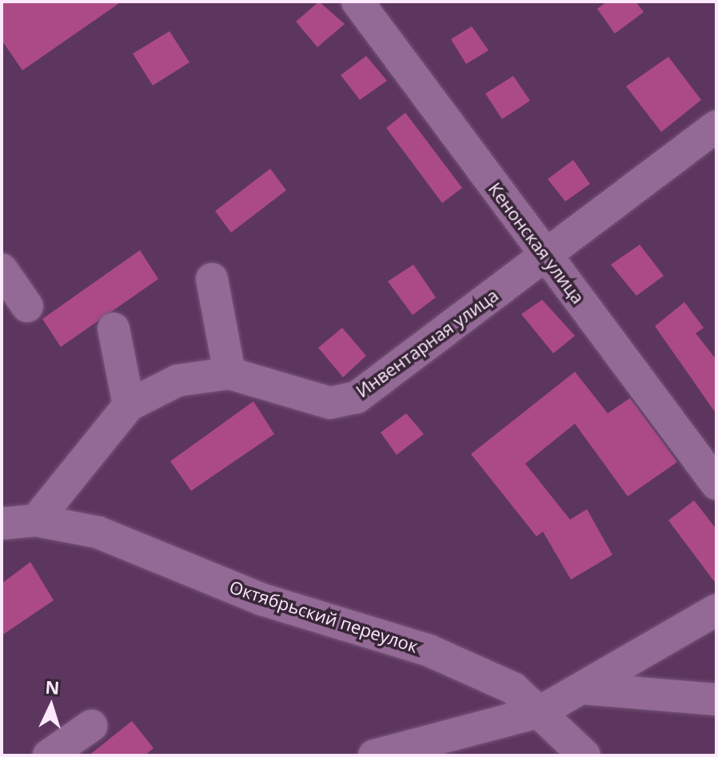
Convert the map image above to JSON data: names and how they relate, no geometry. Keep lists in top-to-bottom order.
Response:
{
  "streets": {
    "street": ["Кенонская улица", "Инвентарная улица", "Октябрьский переулок"]
  },
  "crossings": [
    ["Кенонская улица", "Инвентарная улица"],
    ["Инвентарная улица", "Октябрьский переулок"]
  ],
  "north": "top"
}
